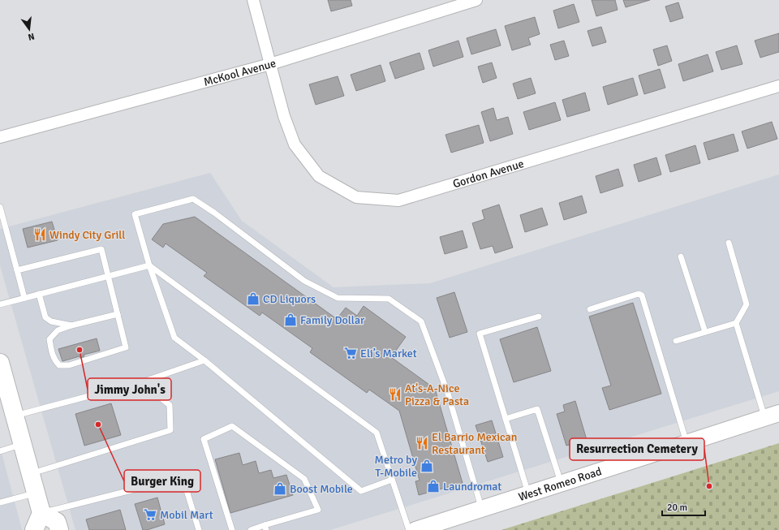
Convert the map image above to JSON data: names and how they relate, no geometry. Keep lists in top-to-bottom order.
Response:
{
  "streets": {
    "main road": ["West Romeo Road"],
    "street": ["McKool Avenue", "Gordon Avenue"]
  },
  "crossings": [
    ["McKool Avenue", "Gordon Avenue"]
  ],
  "places": {
    "restaurant": ["Windy City Grill", "At's-A-Nice Pizza & Pasta", "El Barrio Mexican Restaurant"],
    "shop": [
      "CD Liquors",
      "Family Dollar",
      "Metro by T-Mobile",
      "Laundromat",
      "Boost Mobile"
    ],
    "other": ["Jimmy John's", "Burger King", "Resurrection Cemetery"],
    "supermarket": ["Eli’s Market", "Mobil Mart"]
  },
  "scale_bar": "20 m",
  "north": "bottom"
}
